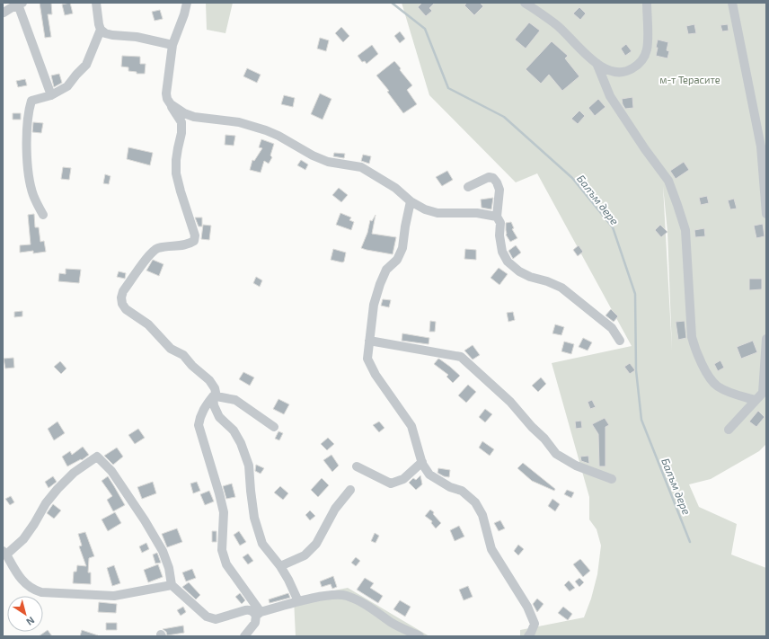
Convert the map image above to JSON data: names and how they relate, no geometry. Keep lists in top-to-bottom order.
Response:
{
  "water": ["Балъм дере"],
  "parks": ["м-т Терасите"],
  "north": "bottom right"
}
